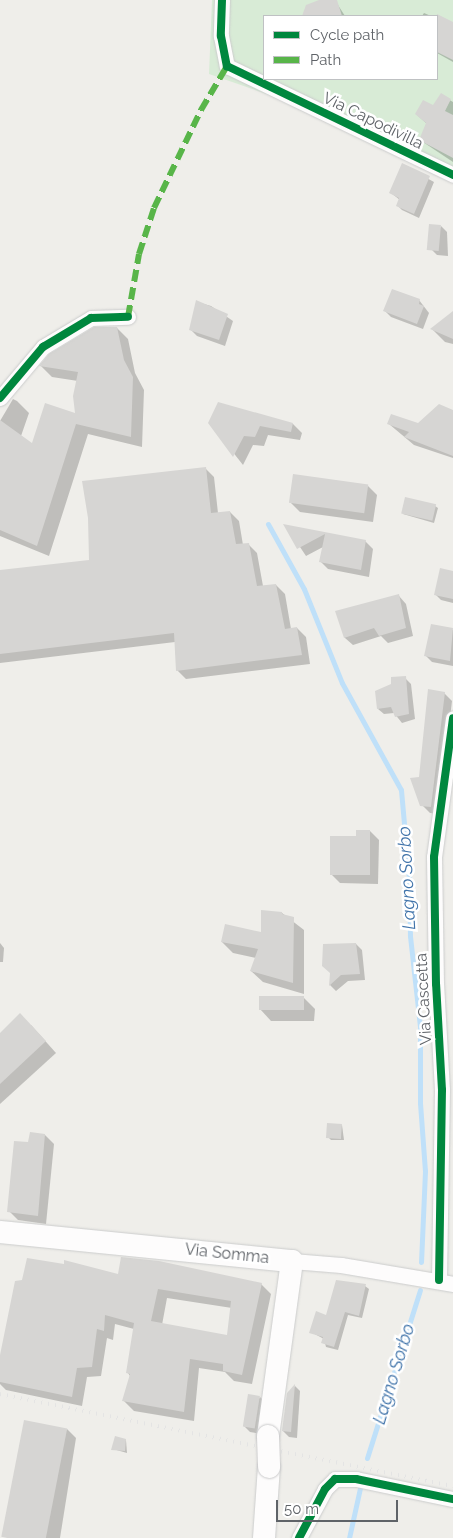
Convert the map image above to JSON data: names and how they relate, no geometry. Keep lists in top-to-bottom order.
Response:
{
  "streets": {
    "main road": ["Via Somma"],
    "street": ["Via Capodivilla", "Via Cascetta"]
  },
  "crossings": [
    ["Via Cascetta", "Via Somma"]
  ],
  "water": ["Lagno Sorbo"],
  "legend": ["Cycle path", "Path"],
  "scale_bar": "50 m"
}
